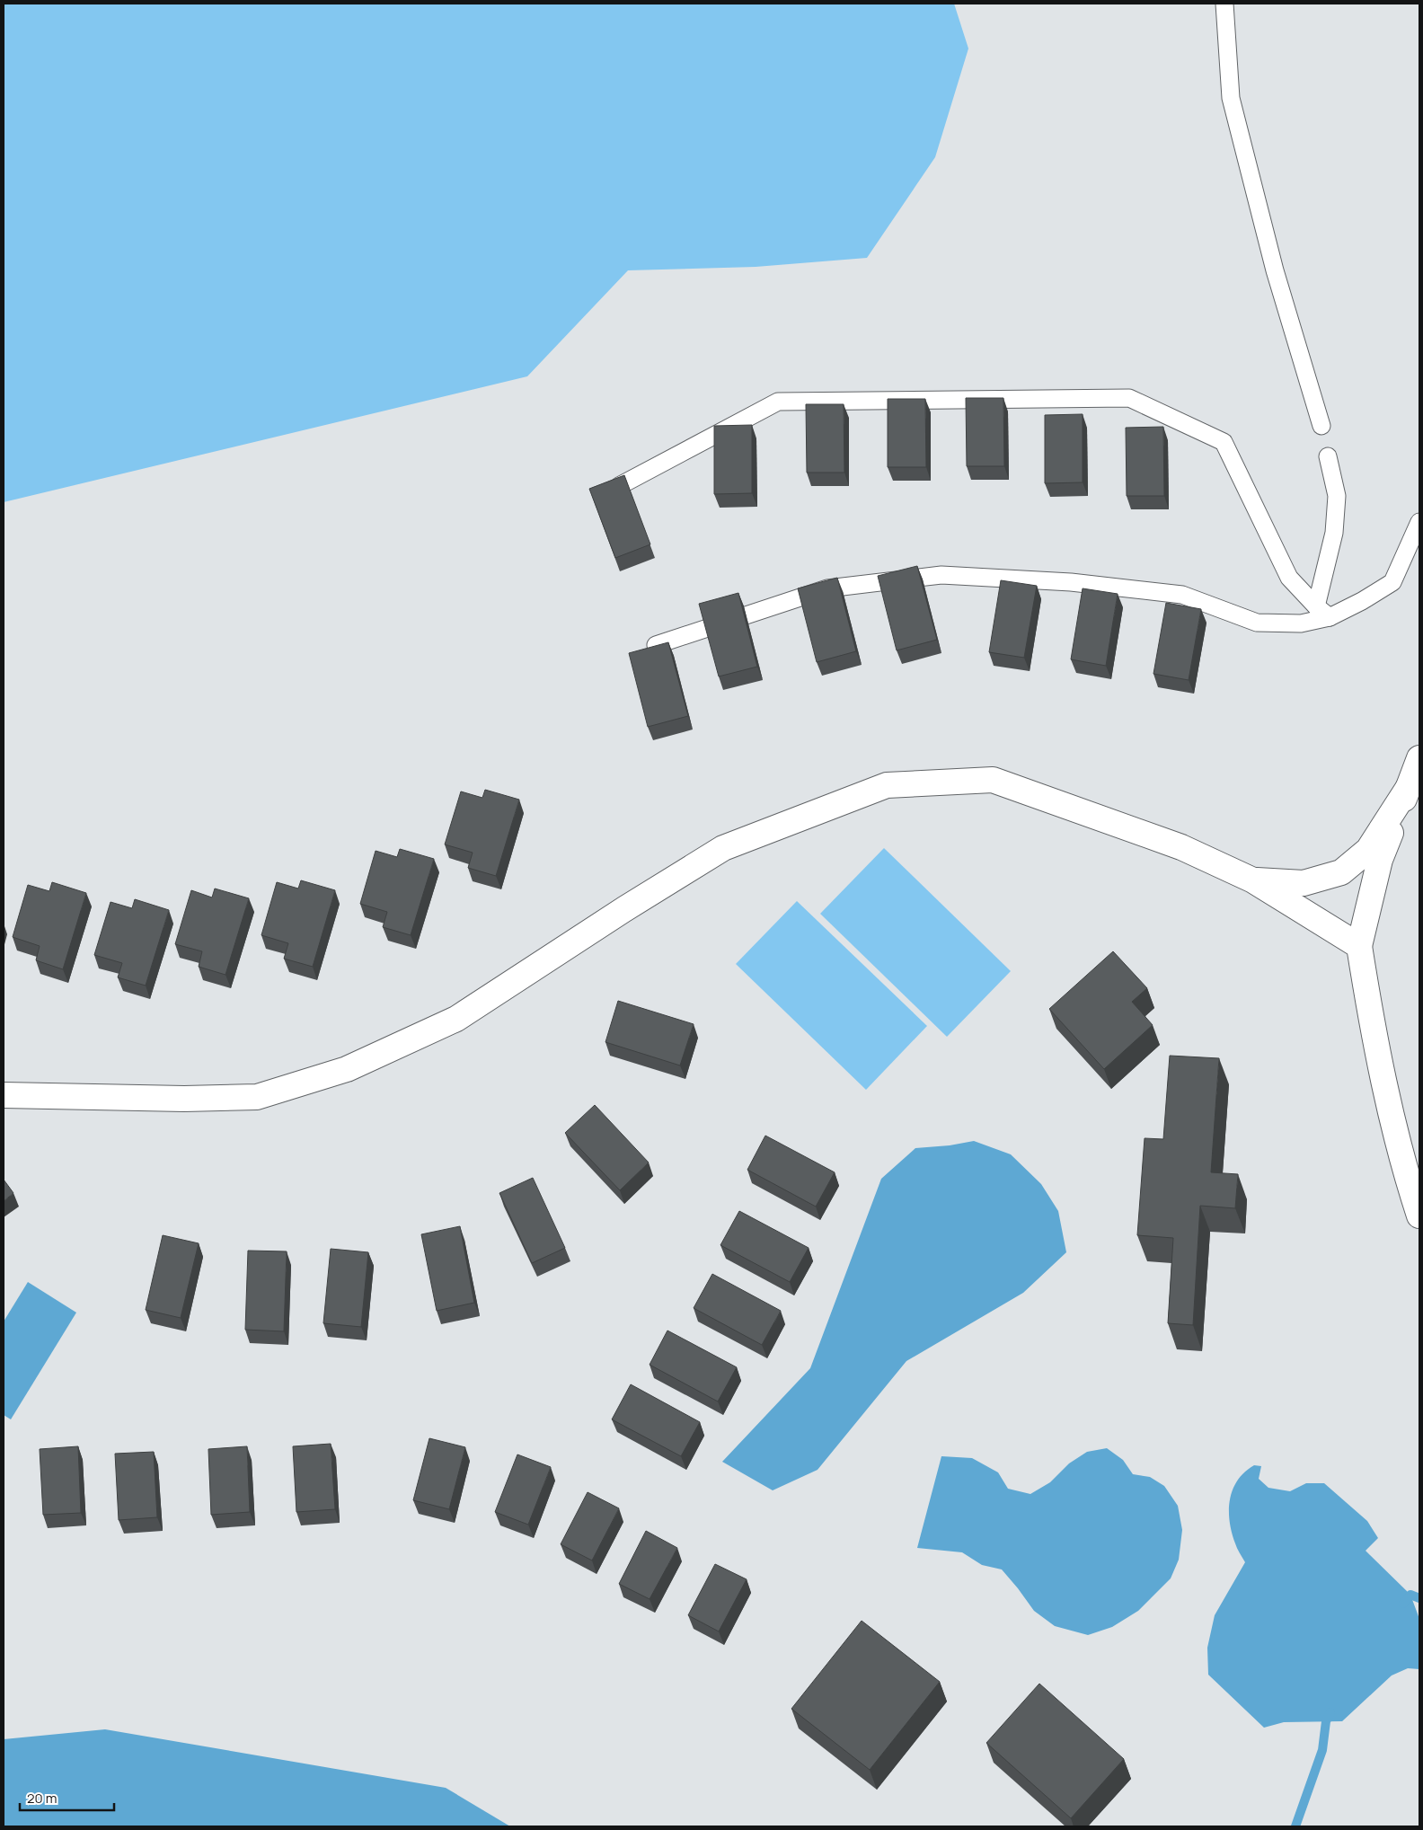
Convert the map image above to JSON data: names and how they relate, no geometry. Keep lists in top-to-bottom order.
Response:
{
  "scale_bar": "20 m"
}
